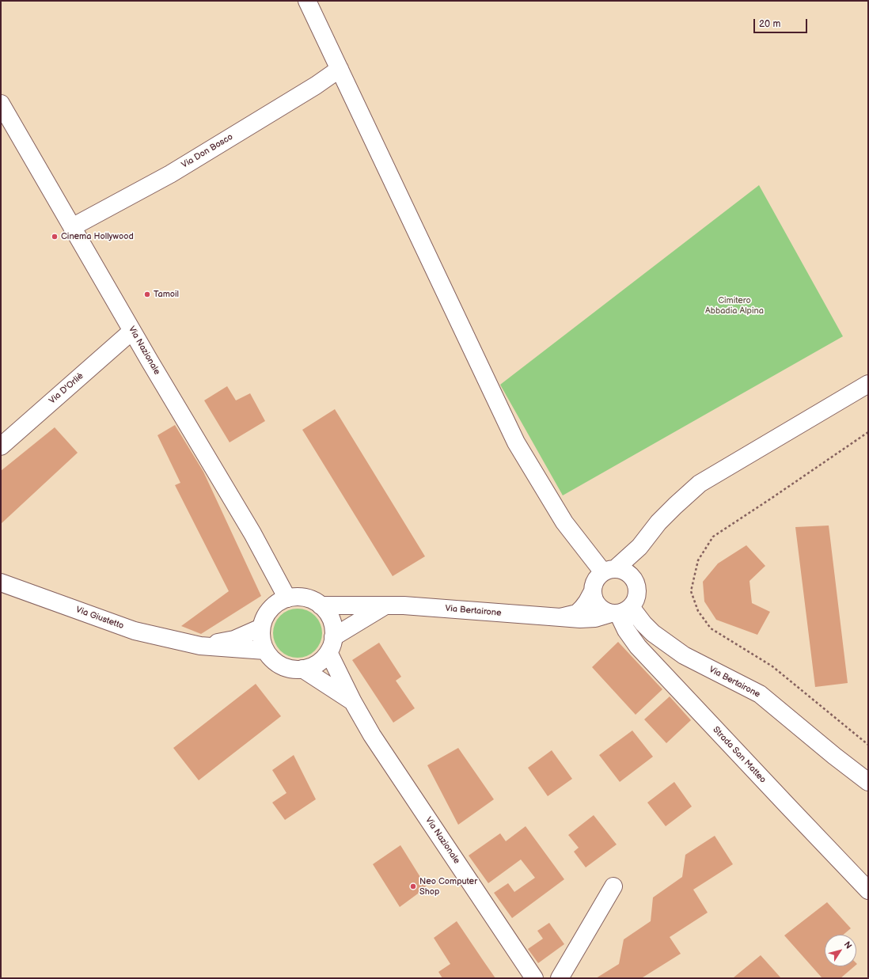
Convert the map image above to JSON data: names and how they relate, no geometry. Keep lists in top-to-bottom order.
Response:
{
  "streets": {
    "street": [
      "Via Don Bosco",
      "Via Nazionale",
      "Via D'Orliè",
      "Via Bertairone",
      "Via Giustetto",
      "Strada San Matteo"
    ]
  },
  "crossings": [
    ["Via Don Bosco", "Via Nazionale"],
    ["Via Nazionale", "Via D'Orliè"],
    ["Via Nazionale", "Via Bertairone"],
    ["Via Nazionale", "Via Giustetto"],
    ["Via Bertairone", "Via Giustetto"],
    ["Via Bertairone", "Strada San Matteo"]
  ],
  "parks": ["Cimitero Abbadia Alpina"],
  "places": ["Cinema Hollywood", "Tamoil", "Neo Computer Shop"],
  "scale_bar": "20 m",
  "north": "top right"
}
